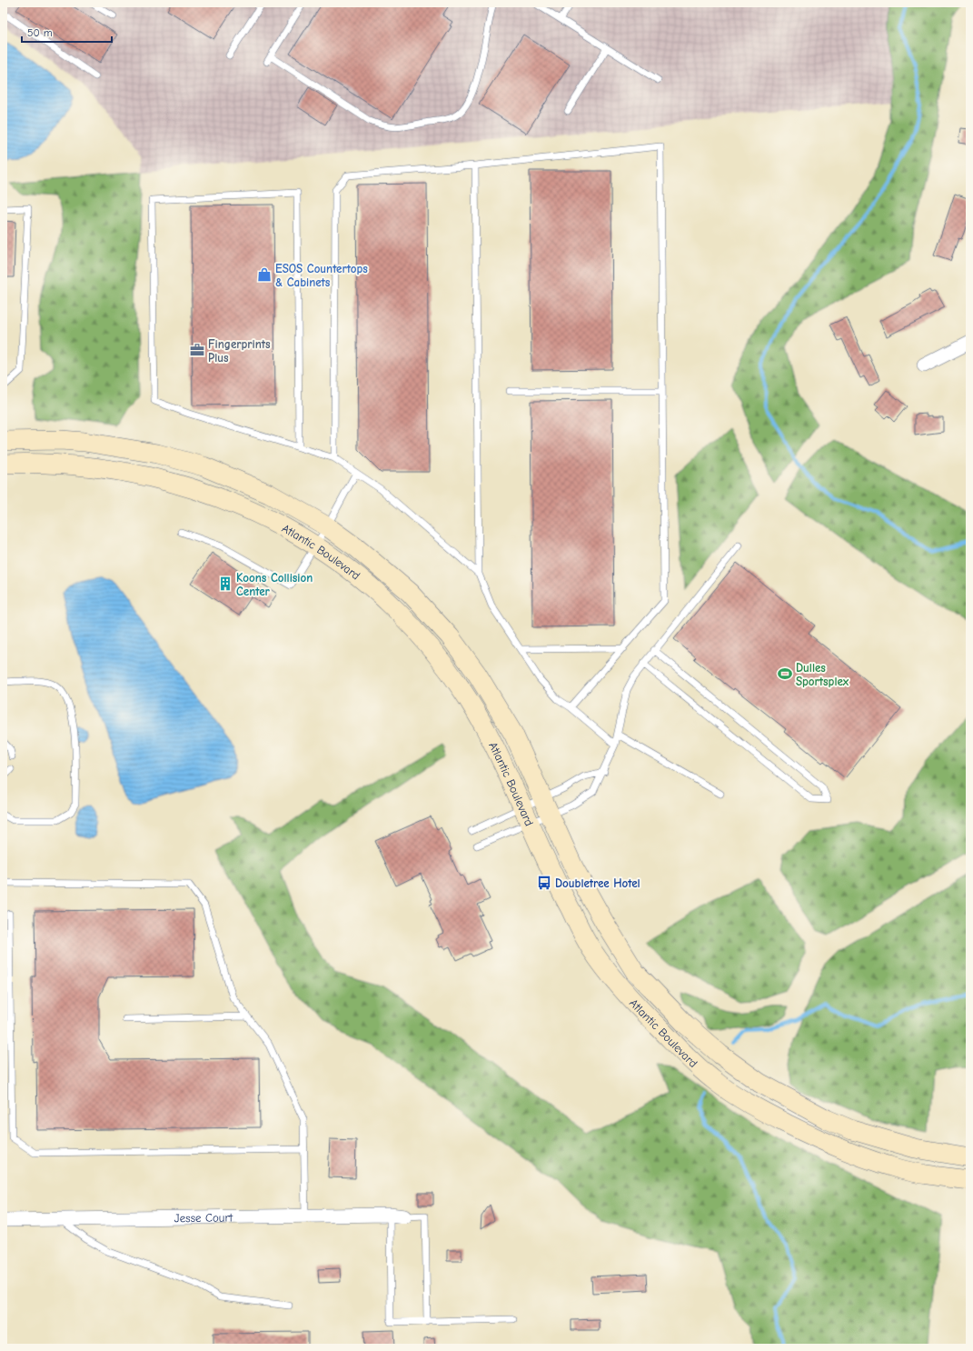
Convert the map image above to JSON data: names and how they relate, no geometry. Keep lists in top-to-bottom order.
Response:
{
  "streets": {
    "main road": ["Atlantic Boulevard"],
    "street": ["Jesse Court"]
  },
  "places": {
    "shop": ["ESOS Countertops & Cabinets"],
    "office": ["Fingerprints Plus"],
    "building": ["Koons Collision Center"],
    "sports": ["Dulles Sportsplex"],
    "bus stop": ["Doubletree Hotel"]
  },
  "scale_bar": "50 m"
}
